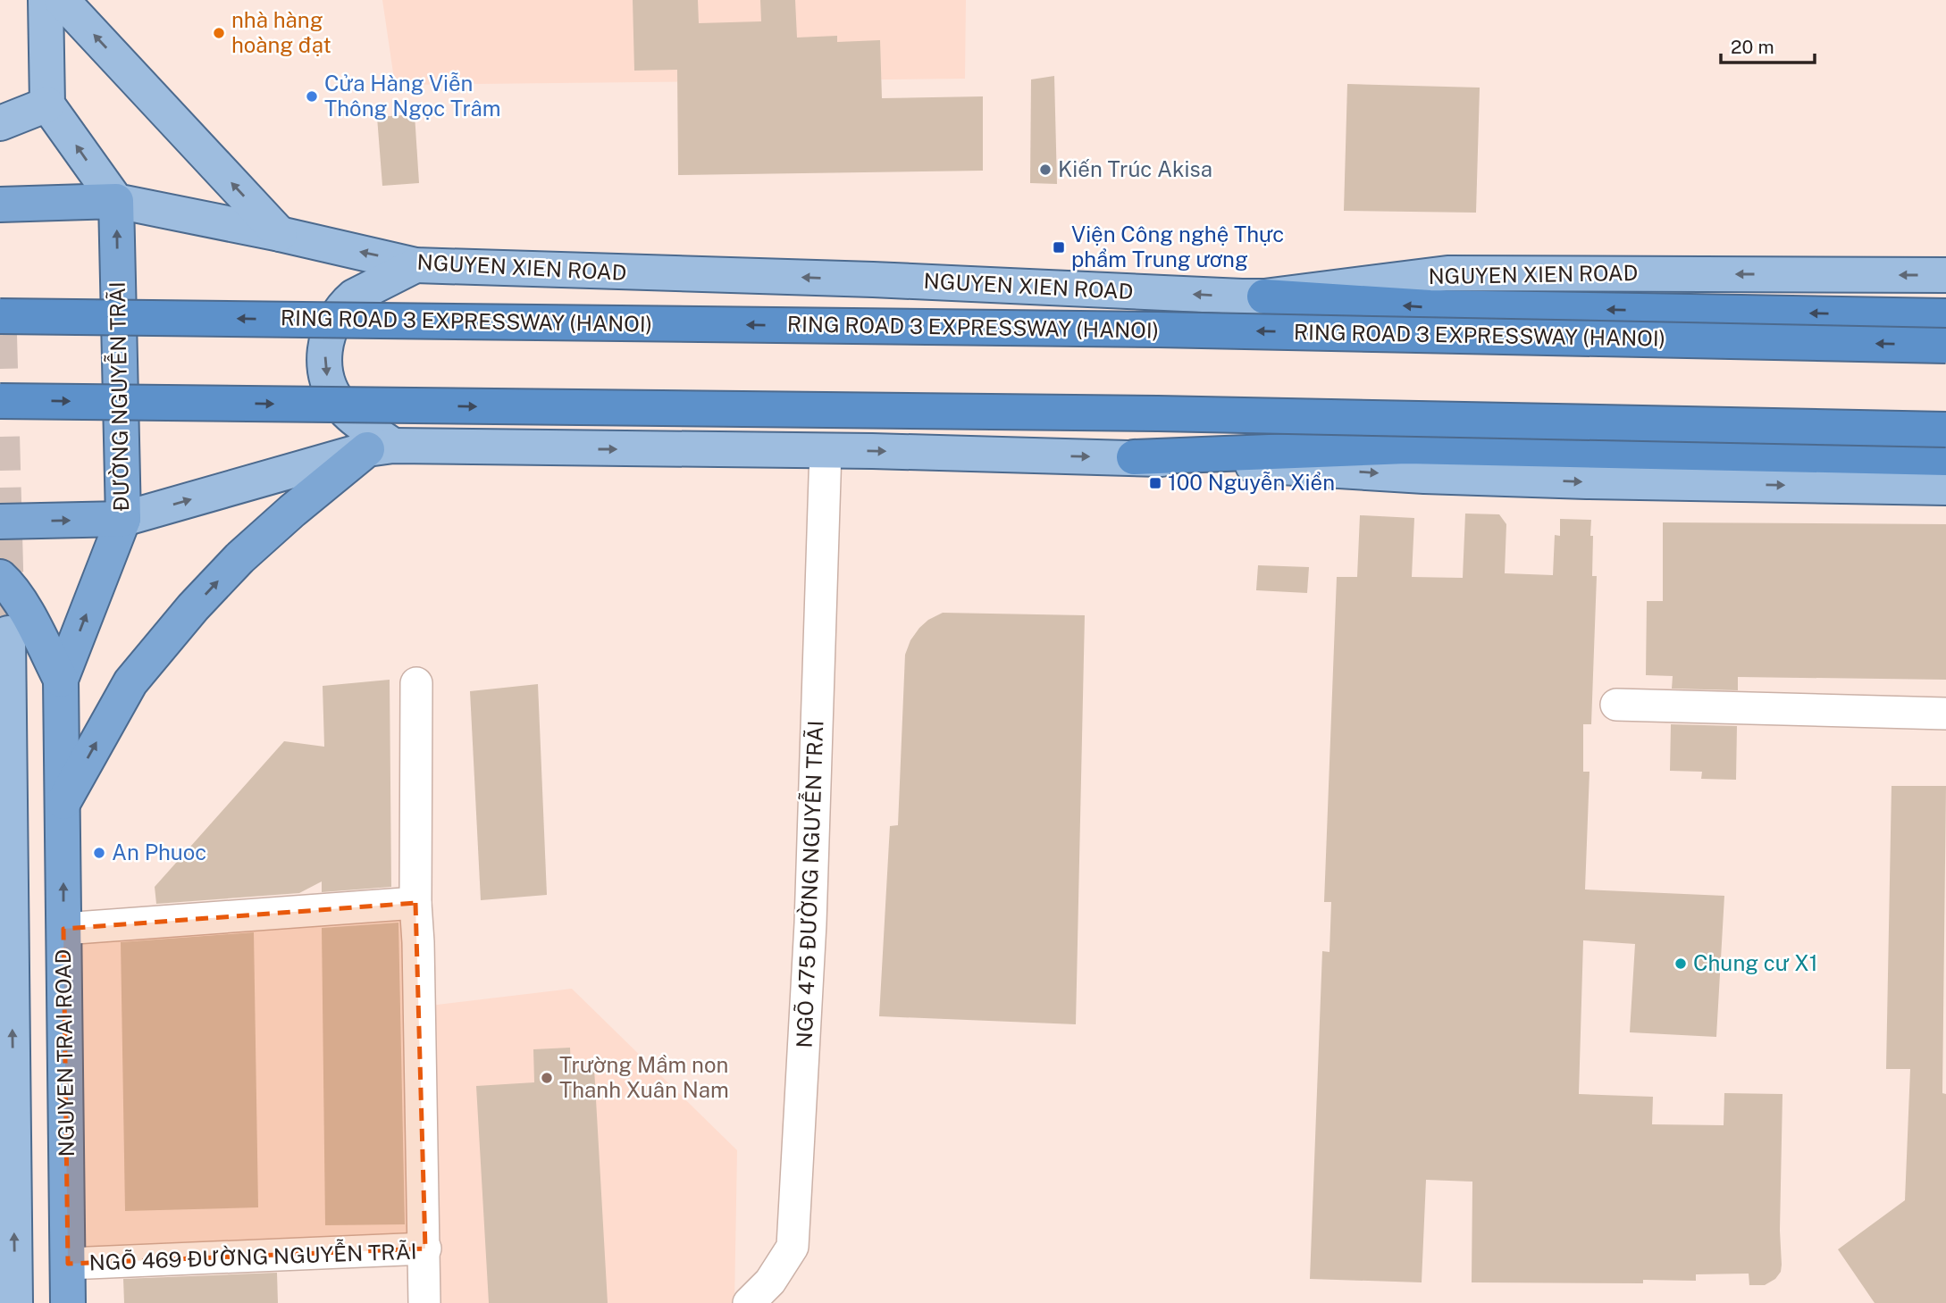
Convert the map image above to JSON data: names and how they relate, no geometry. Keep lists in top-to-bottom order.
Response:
{
  "streets": {
    "highway": ["RING ROAD 3 EXPRESSWAY (HANOI)", "ĐƯỜNG NGUYỄN TRÃI", "NGUYEN TRAI ROAD"],
    "main road": ["NGUYEN XIEN ROAD"],
    "street": ["NGÕ 475 ĐƯỜNG NGUYỄN TRÃI", "NGÕ 469 ĐƯỜNG NGUYỄN TRÃI"]
  },
  "crossings": [
    ["NGUYEN XIEN ROAD", "ĐƯỜNG NGUYỄN TRÃI"],
    ["ĐƯỜNG NGUYỄN TRÃI", "NGUYEN TRAI ROAD"],
    ["NGUYEN TRAI ROAD", "NGÕ 469 ĐƯỜNG NGUYỄN TRÃI"]
  ],
  "one_way": ["ĐƯỜNG NGUYỄN TRÃI"],
  "places": {
    "other": [
      "nhà hàng hoàng đạt",
      "Cửa Hàng Viễn Thông Ngọc Trâm",
      "Kiến Trúc Akisa",
      "An Phuoc",
      "Chung cư X1",
      "Trường Mầm non Thanh Xuân Nam"
    ],
    "transit": ["Viện Công nghệ Thực phẩm Trung ương", "100 Nguyễn Xiển"]
  },
  "scale_bar": "20 m"
}
